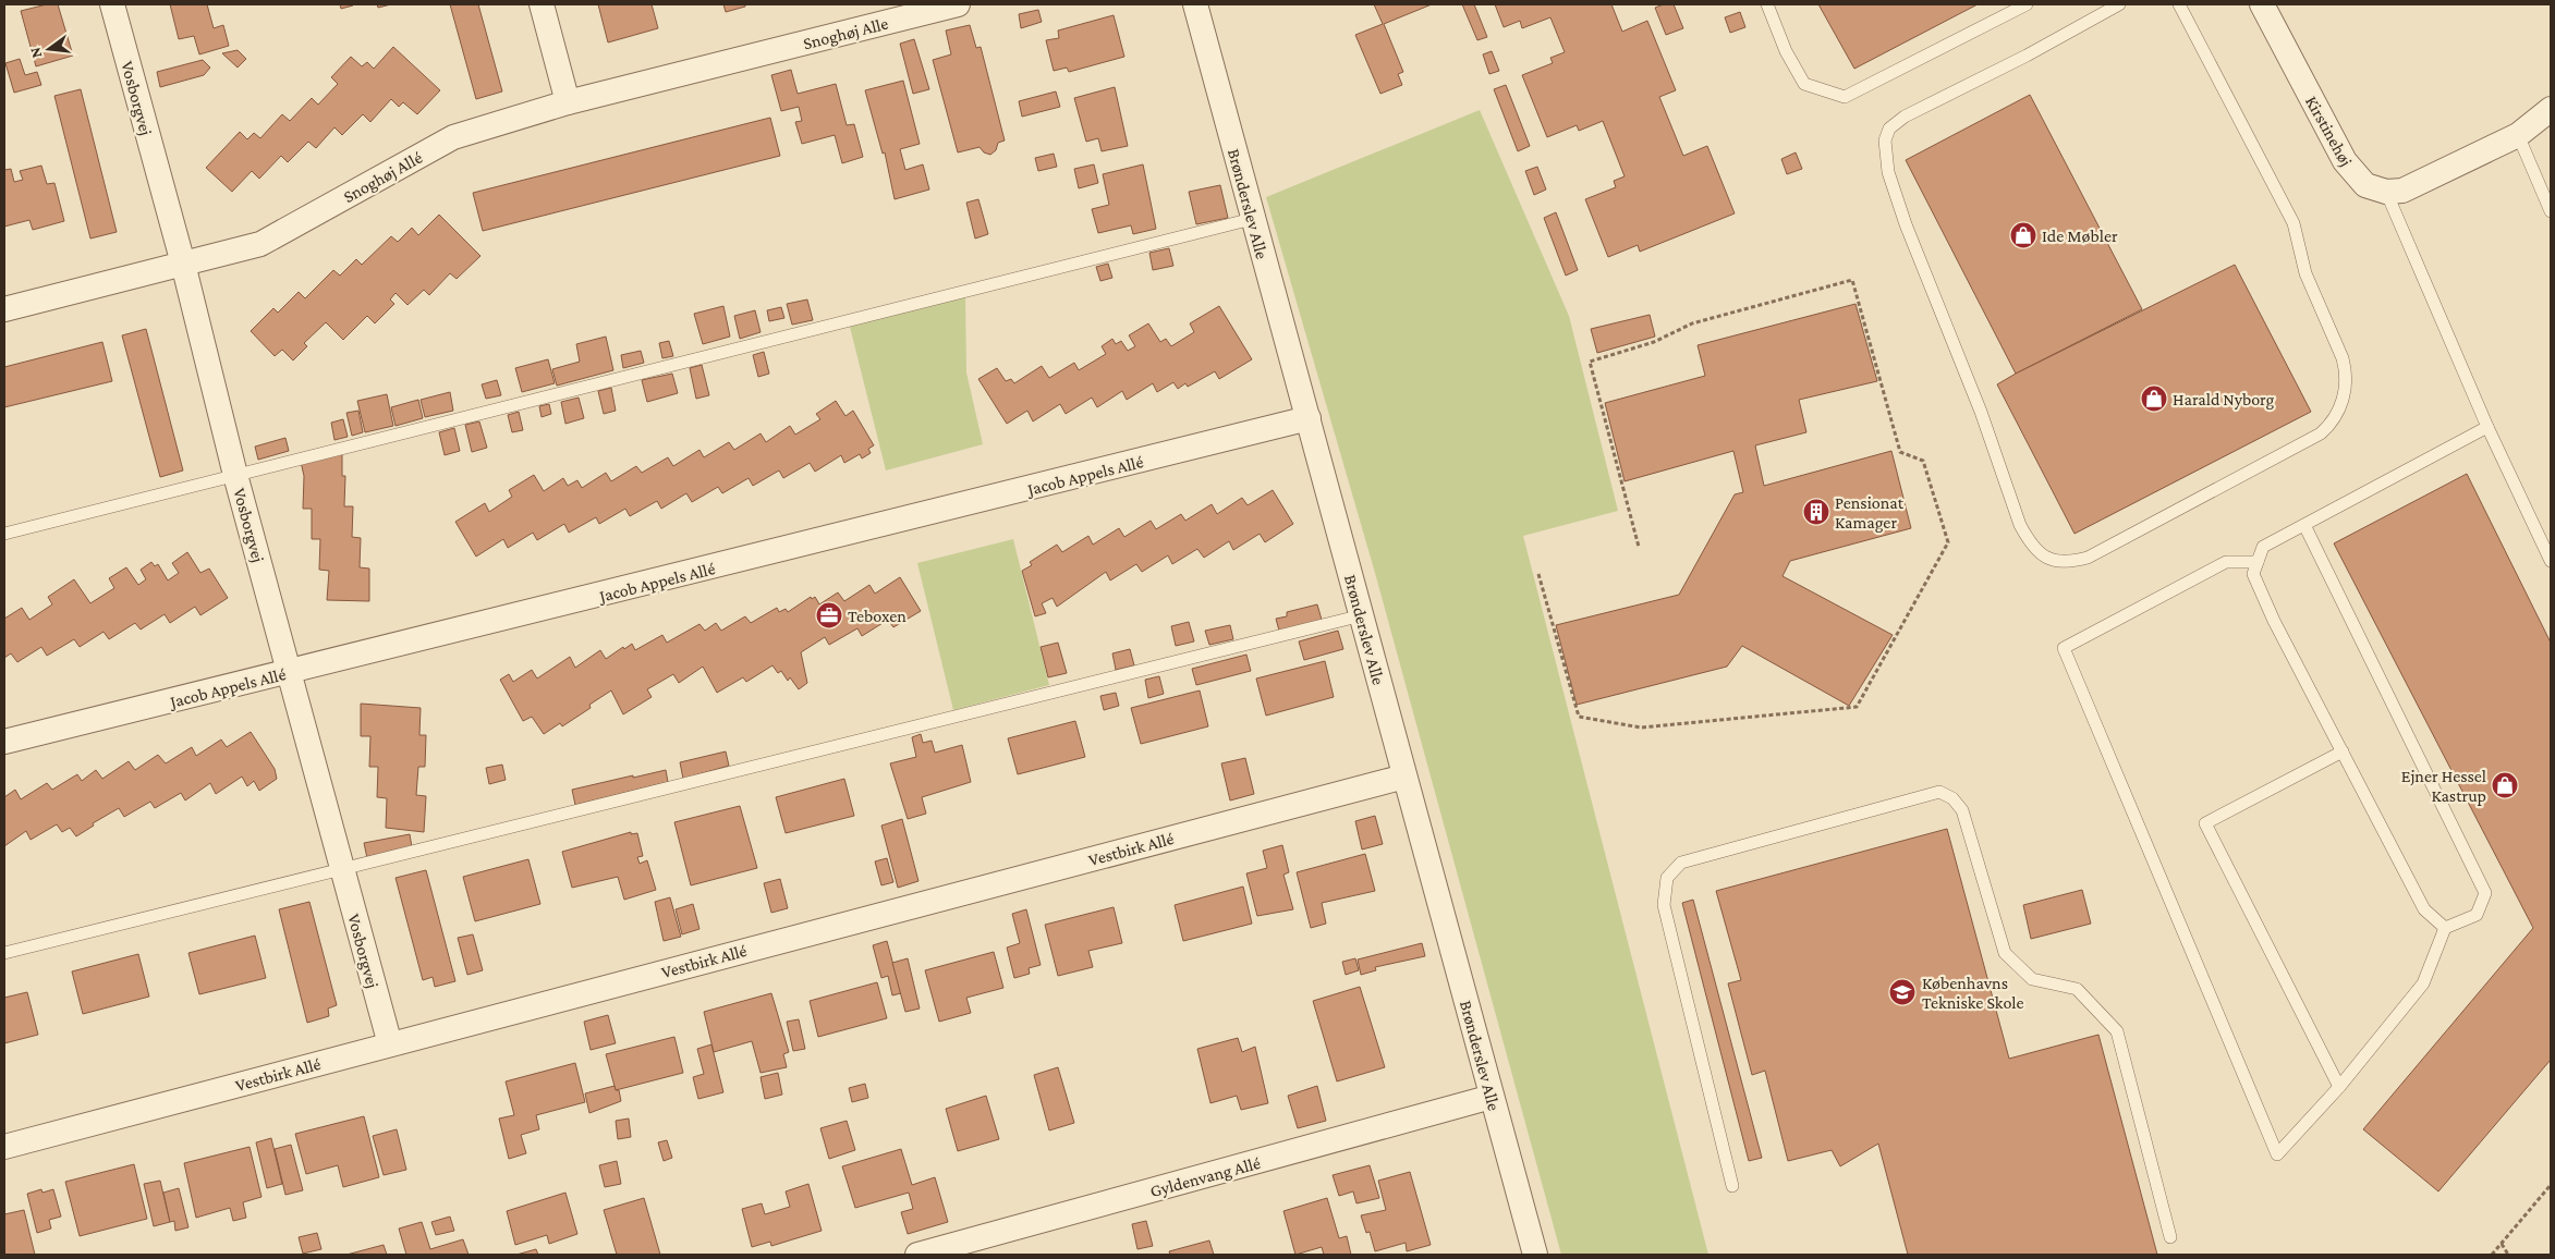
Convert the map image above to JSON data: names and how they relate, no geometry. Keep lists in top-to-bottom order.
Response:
{
  "streets": {
    "street": [
      "Snoghøj Alle",
      "Vosborgvej",
      "Kirstinehøj",
      "Snoghøj Allé",
      "Brønderslev Alle",
      "Jacob Appels Allé",
      "Vestbirk Allé",
      "Gyldenvang Allé"
    ]
  },
  "crossings": [
    ["Snoghøj Alle", "Snoghøj Allé"],
    ["Vosborgvej", "Snoghøj Allé"],
    ["Vosborgvej", "Jacob Appels Allé"],
    ["Vosborgvej", "Vestbirk Allé"],
    ["Brønderslev Alle", "Jacob Appels Allé"],
    ["Brønderslev Alle", "Vestbirk Allé"],
    ["Brønderslev Alle", "Gyldenvang Allé"]
  ],
  "places": {
    "shop": ["Ide Møbler", "Harald Nyborg", "Ejner Hessel Kastrup"],
    "building": ["Pensionat Kamager"],
    "office": ["Teboxen"],
    "school or university": ["Københavns Tekniske Skole"]
  },
  "north": "left"
}
